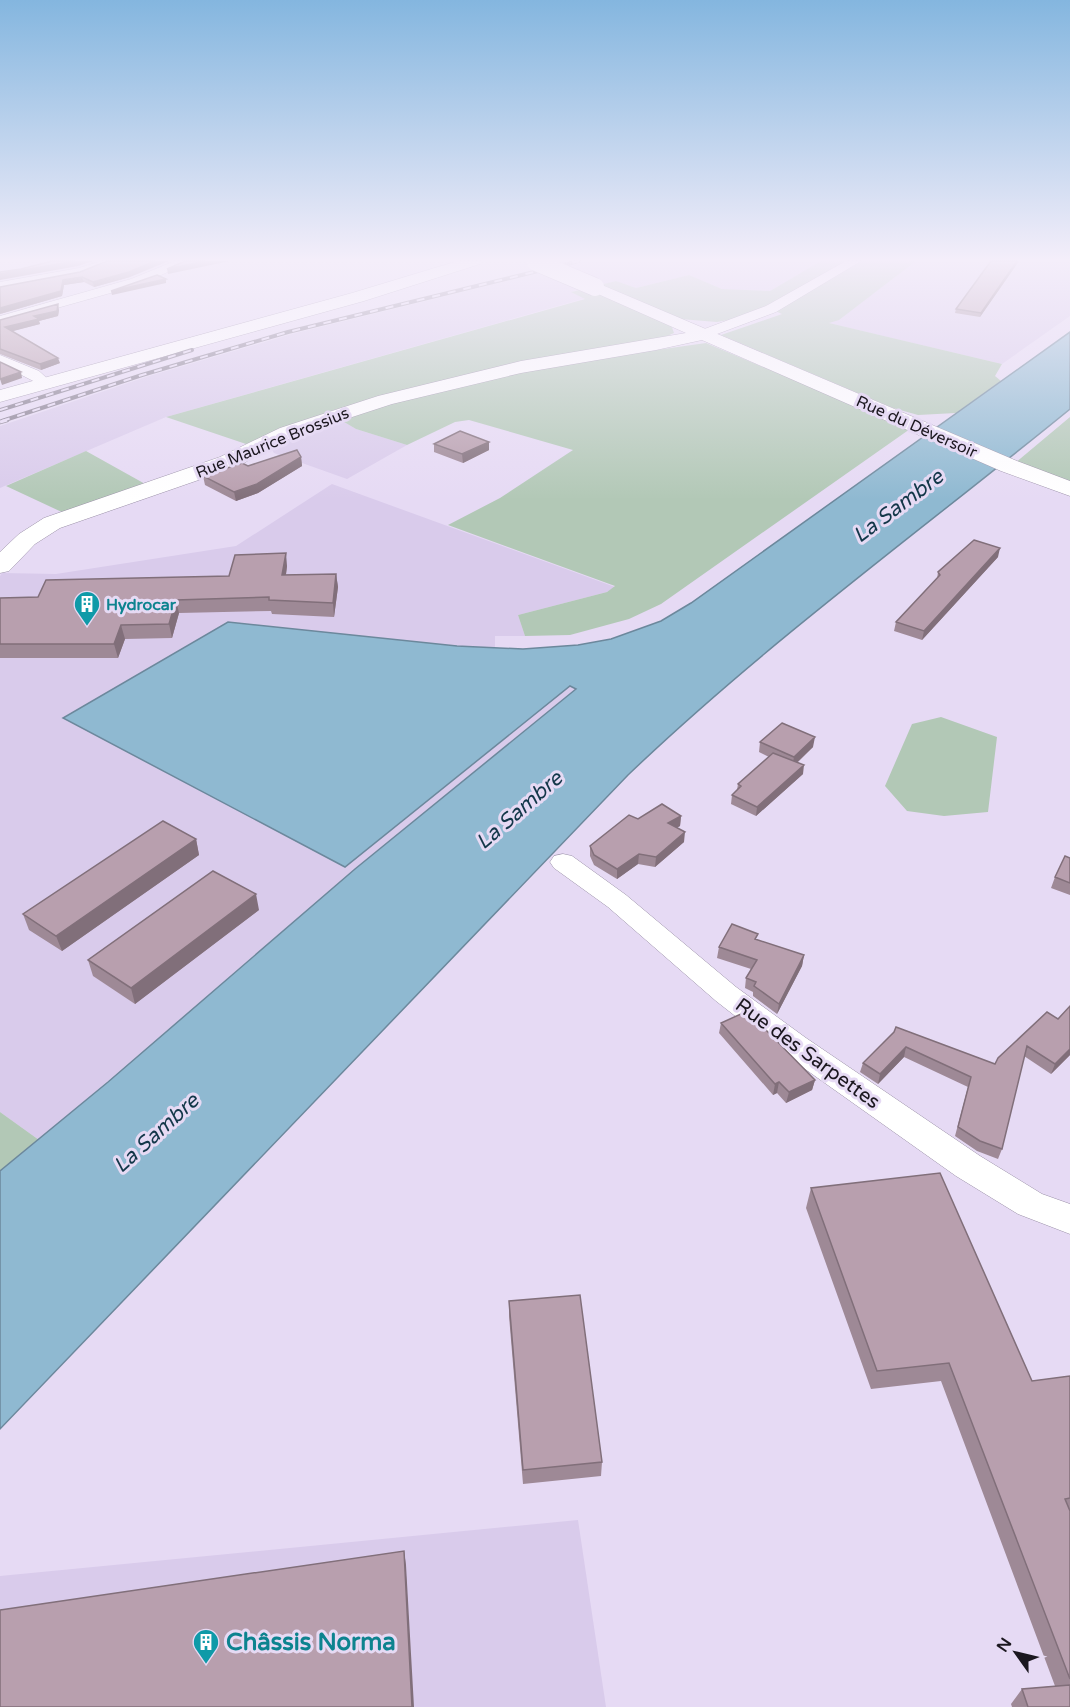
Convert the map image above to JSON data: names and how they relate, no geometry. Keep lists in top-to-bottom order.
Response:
{
  "streets": {
    "street": ["Rue du Déversoir", "Rue Maurice Brossius", "Rue des Sarpettes"]
  },
  "water": ["La Sambre"],
  "places": {
    "building": ["Hydrocar", "Châssis Norma"]
  },
  "north": "top left"
}
